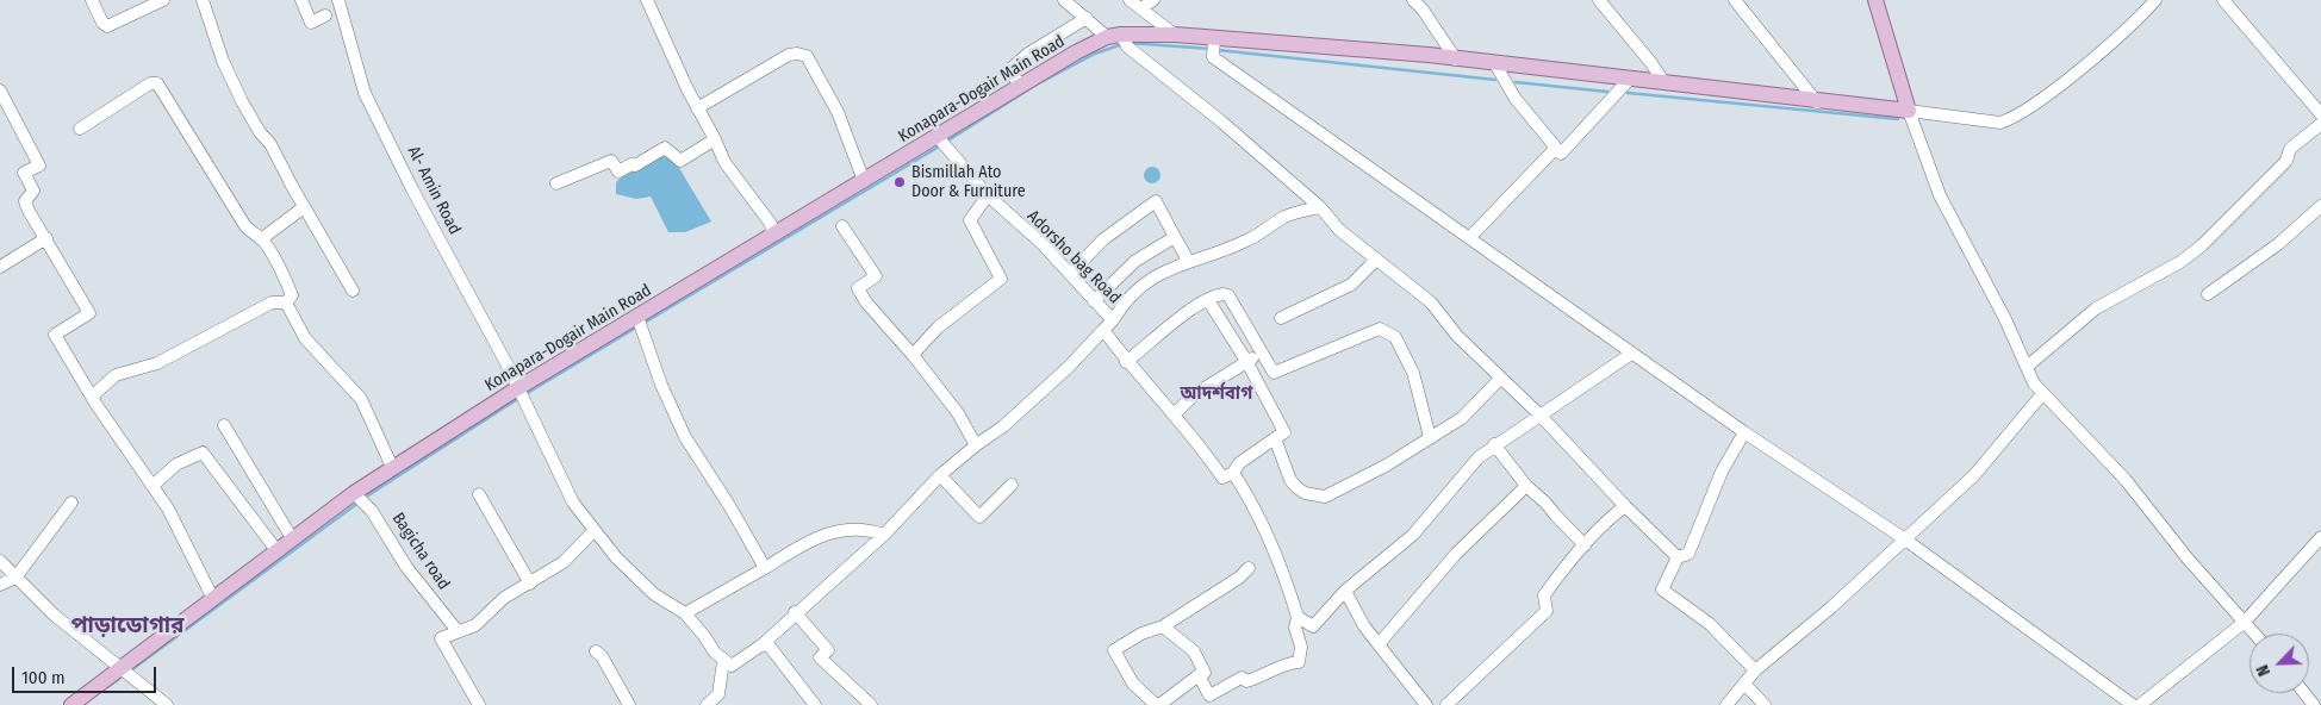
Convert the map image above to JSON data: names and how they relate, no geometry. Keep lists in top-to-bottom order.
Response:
{
  "streets": {
    "main road": ["Konapara-Dogair Main Road"],
    "street": ["Al- Amin Road", "Adorsho bag Road", "Bagicha road"]
  },
  "crossings": [
    ["Konapara-Dogair Main Road", "Al- Amin Road"],
    ["Konapara-Dogair Main Road", "Adorsho bag Road"],
    ["Konapara-Dogair Main Road", "Bagicha road"]
  ],
  "districts": ["আদর্শবাগ", "পাড়াডোগার"],
  "places": ["Bismillah Ato Door & Furniture"],
  "scale_bar": "100 m",
  "north": "bottom left"
}
